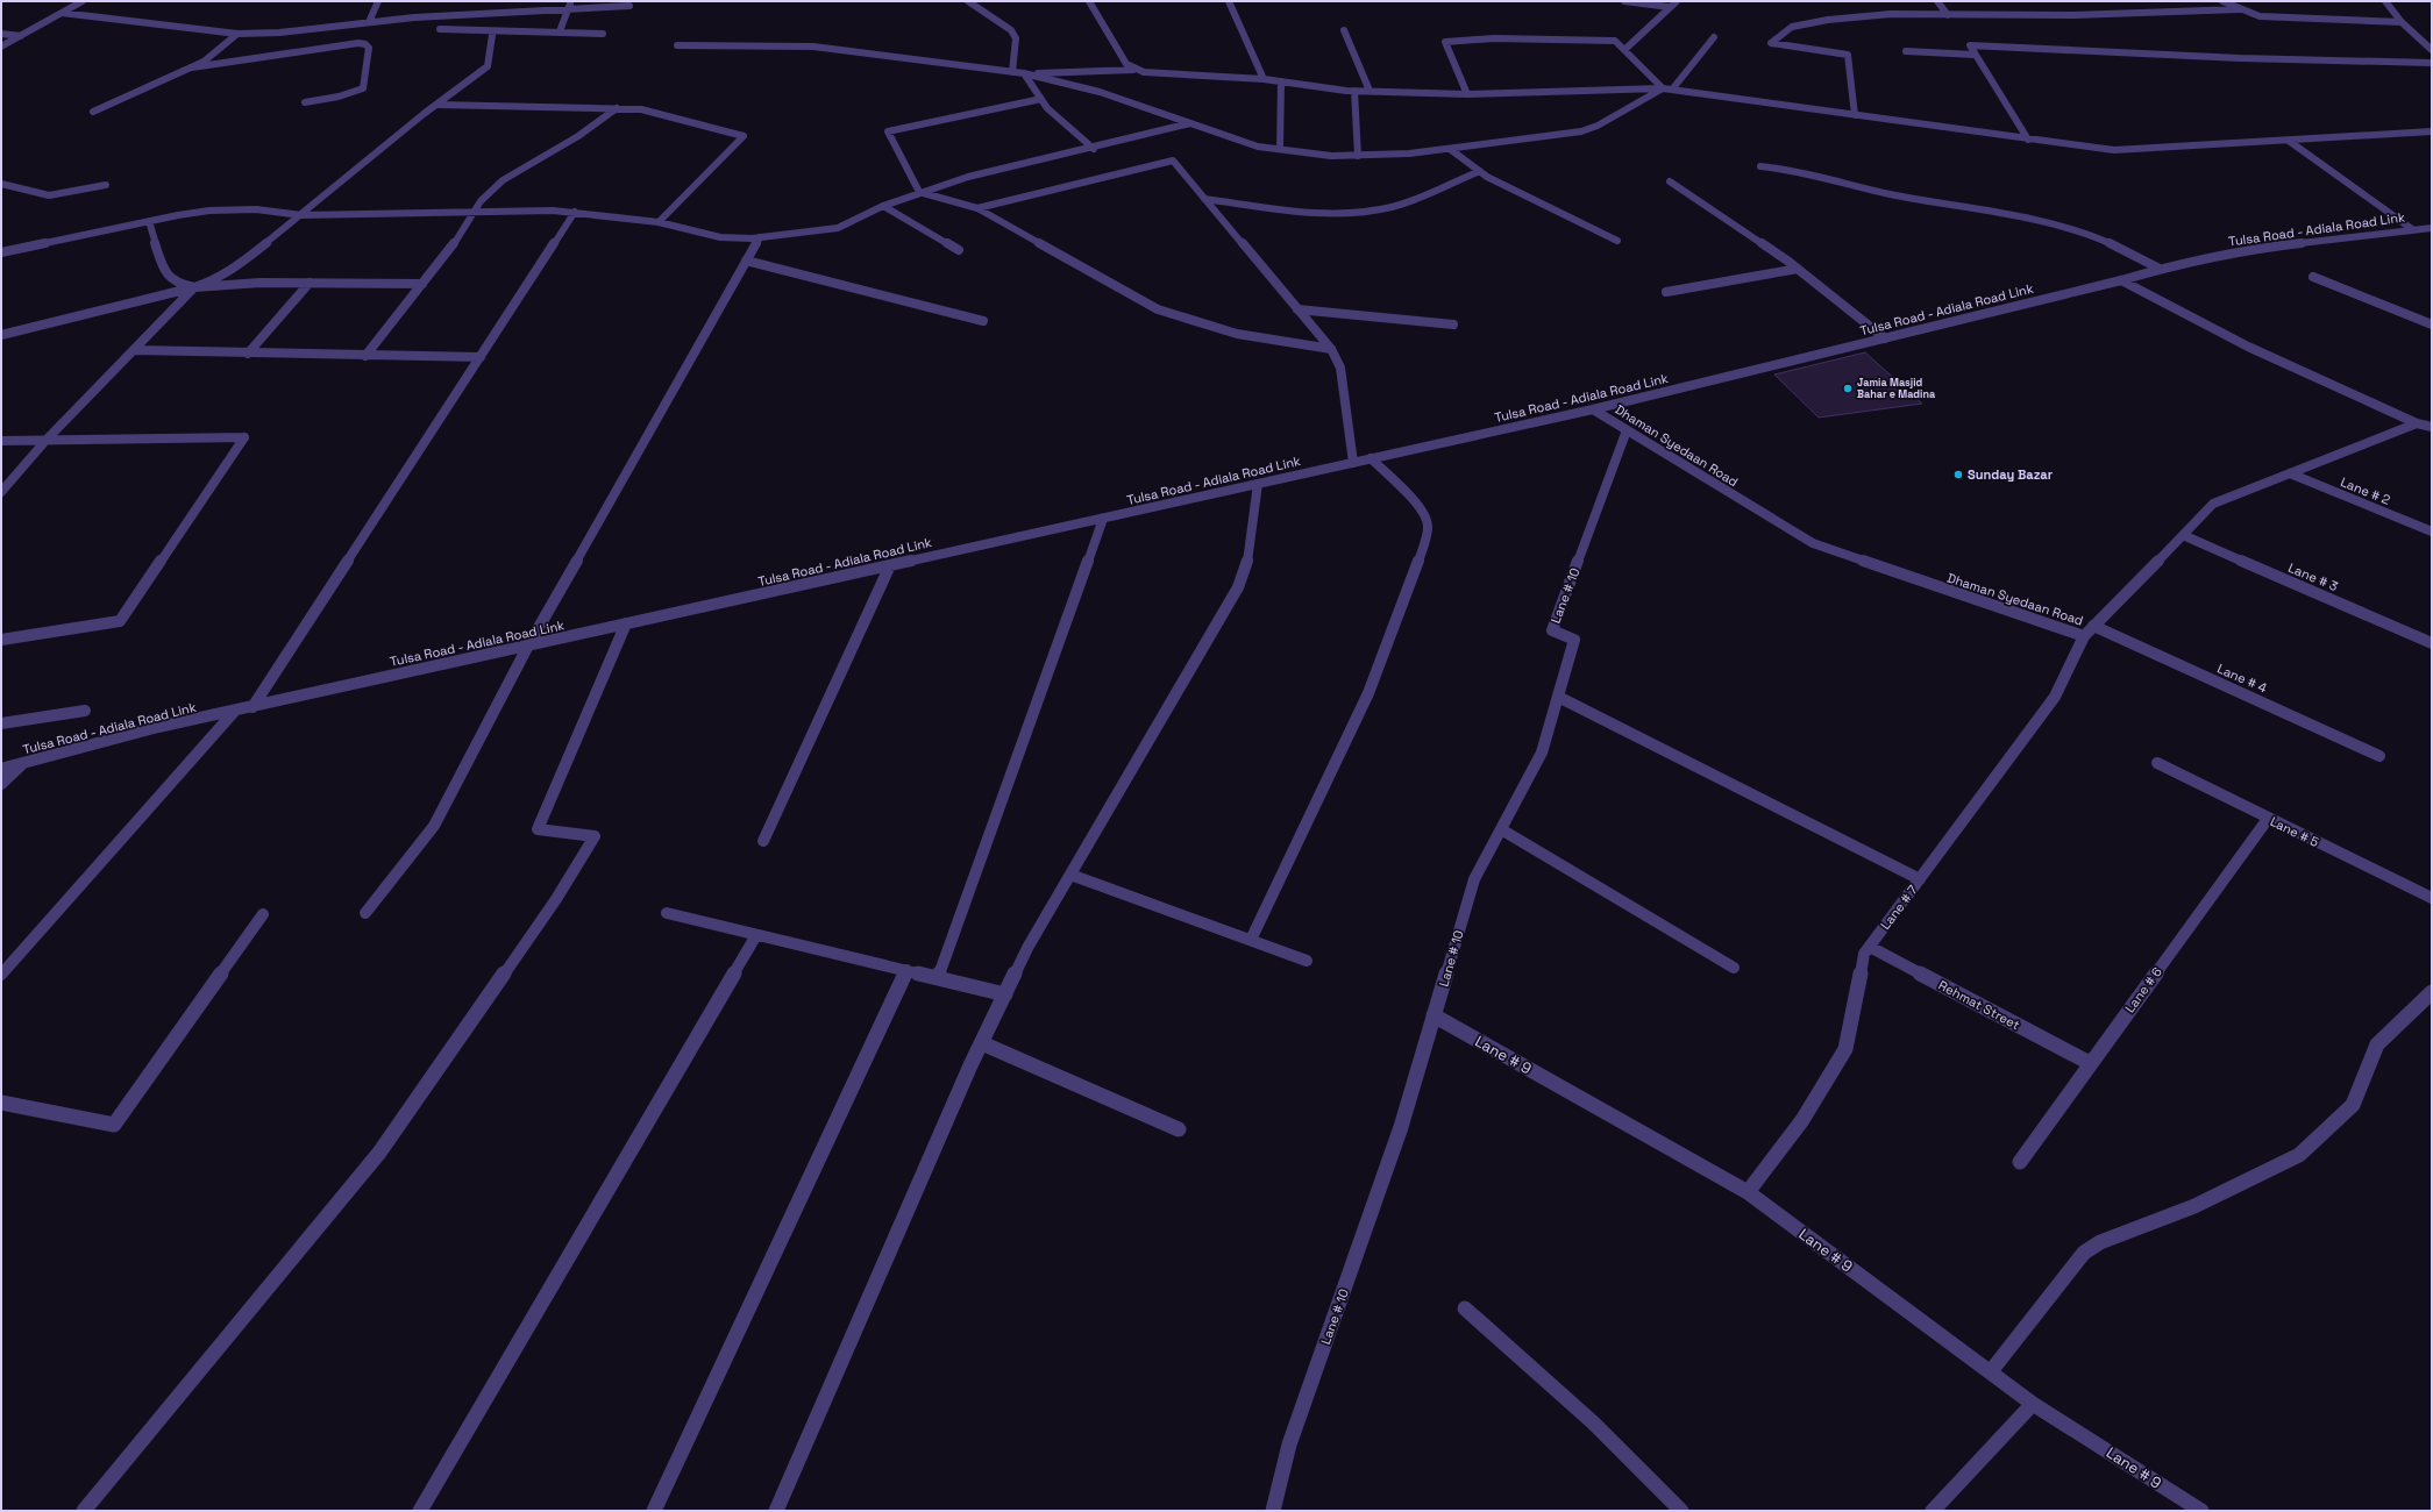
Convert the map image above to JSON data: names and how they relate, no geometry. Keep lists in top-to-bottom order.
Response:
{
  "streets": {
    "street": [
      "Tulsa Road - Adiala Road Link",
      "Dhaman Syedaan Road",
      "Lane # 2",
      "Lane # 3",
      "Lane # 10",
      "Lane # 4",
      "Lane # 5",
      "Lane # 7",
      "Lane # 6",
      "Rehmat Street",
      "Lane # 9"
    ]
  },
  "crossings": [
    ["Tulsa Road - Adiala Road Link", "Dhaman Syedaan Road"],
    ["Dhaman Syedaan Road", "Lane # 2"],
    ["Dhaman Syedaan Road", "Lane # 3"],
    ["Dhaman Syedaan Road", "Lane # 10"],
    ["Dhaman Syedaan Road", "Lane # 4"],
    ["Dhaman Syedaan Road", "Lane # 7"],
    ["Lane # 10", "Lane # 9"],
    ["Lane # 5", "Lane # 6"],
    ["Lane # 7", "Rehmat Street"],
    ["Lane # 7", "Lane # 9"],
    ["Lane # 6", "Rehmat Street"]
  ],
  "places": ["Jamia Masjid Bahar e Madina", "Sunday Bazar"]
}
